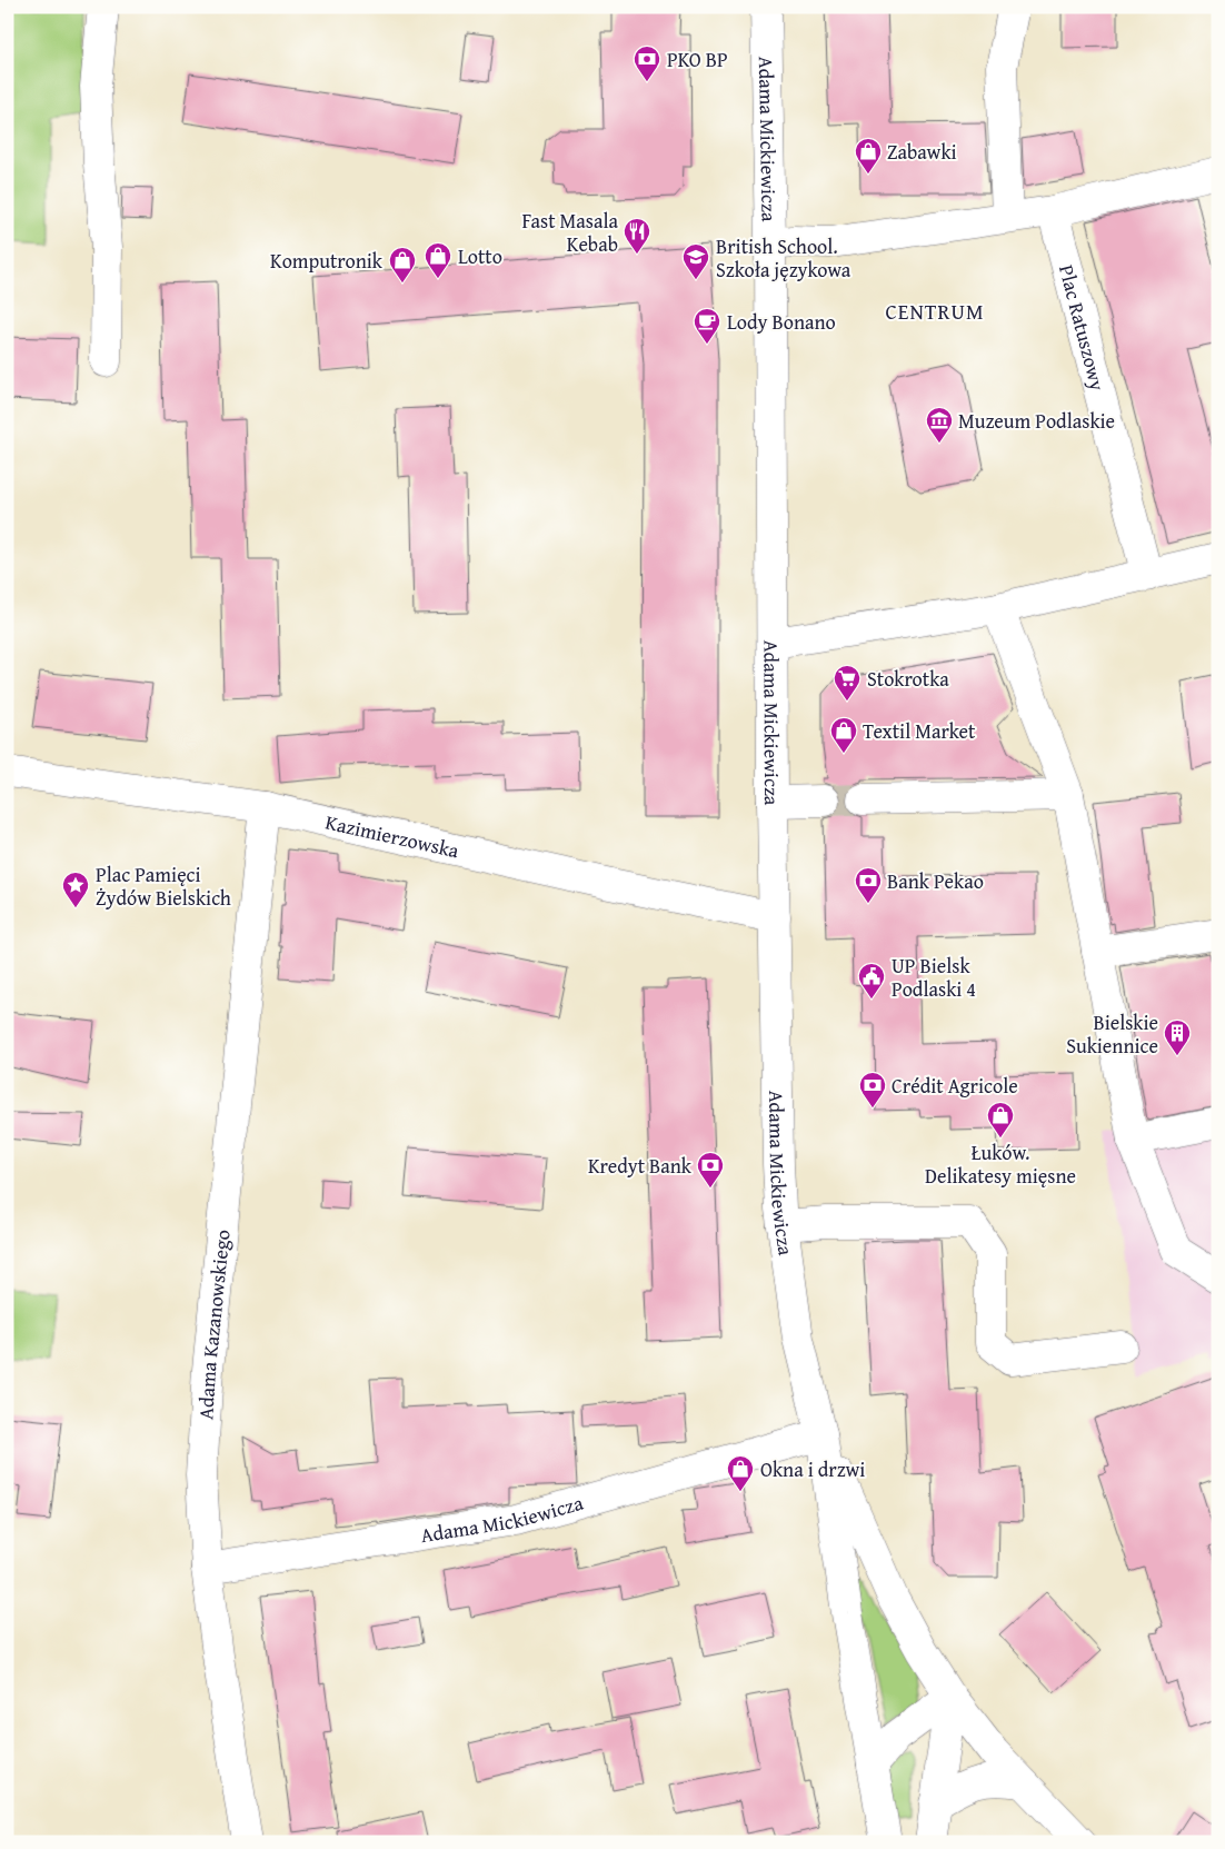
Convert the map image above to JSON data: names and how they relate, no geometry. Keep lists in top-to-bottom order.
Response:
{
  "streets": {
    "street": [
      "Adama Mickiewicza",
      "Plac Ratuszowy",
      "Kazimierzowska",
      "Adama Kazanowskiego"
    ]
  },
  "crossings": [
    ["Adama Mickiewicza", "Kazimierzowska"],
    ["Adama Mickiewicza", "Adama Kazanowskiego"],
    ["Kazimierzowska", "Adama Kazanowskiego"]
  ],
  "districts": ["CENTRUM"],
  "places": {
    "bank": [
      "PKO BP",
      "Bank Pekao",
      "Crédit Agricole",
      "Kredyt Bank"
    ],
    "shop": [
      "Zabawki",
      "Lotto",
      "Komputronik",
      "Textil Market",
      "Łuków. Delikatesy mięsne",
      "Okna i drzwi"
    ],
    "restaurant": ["Fast Masala Kebab"],
    "school or university": ["British School. Szkoła językowa"],
    "cafe": ["Lody Bonano"],
    "museum": ["Muzeum Podlaskie"],
    "supermarket": ["Stokrotka"],
    "place": ["Plac Pamięci Żydów Bielskich"],
    "public building": ["UP Bielsk Podlaski 4"],
    "building": ["Bielskie Sukiennice"]
  }
}
